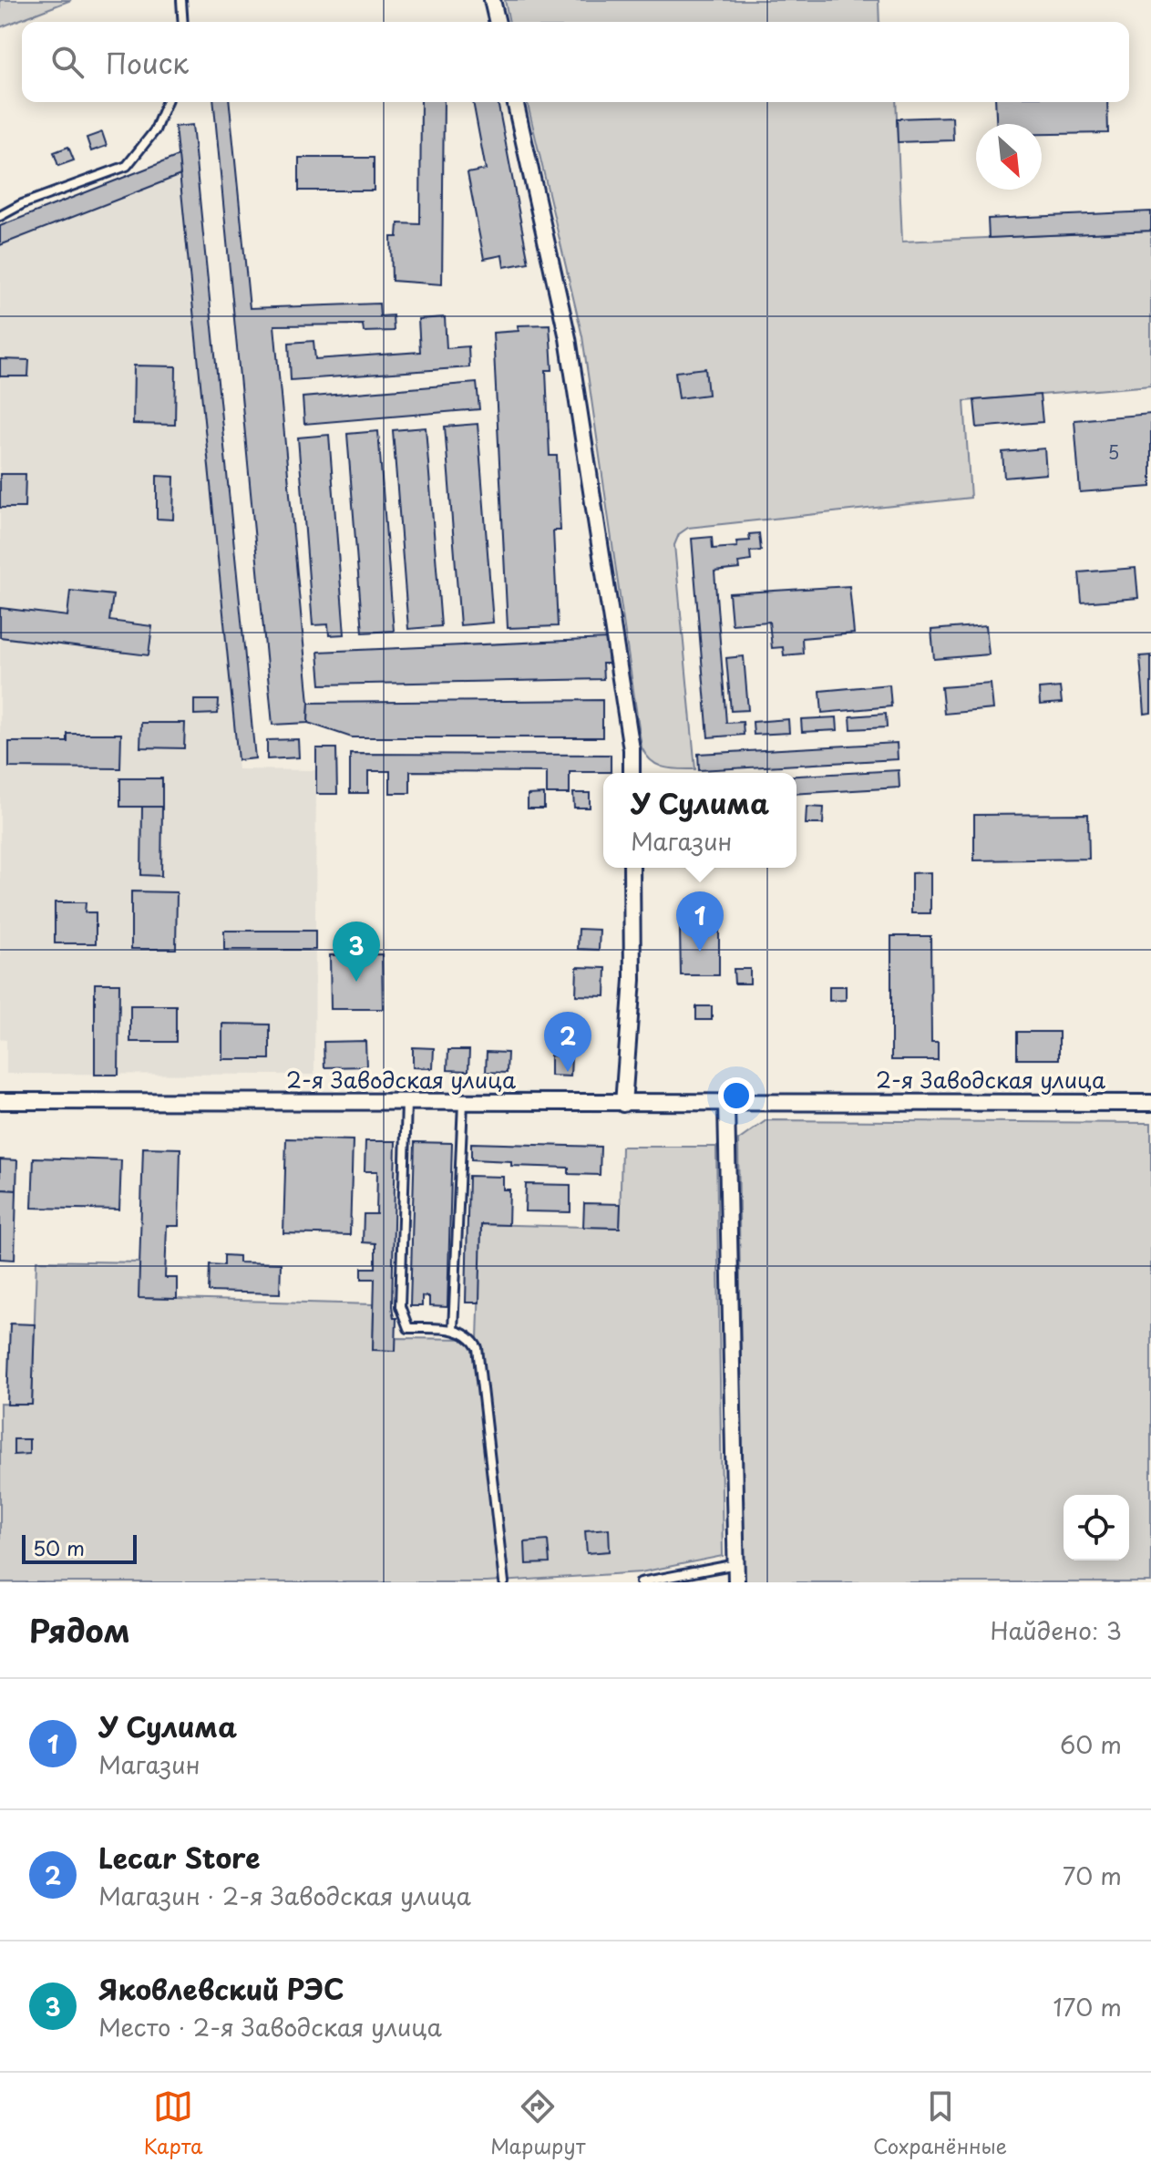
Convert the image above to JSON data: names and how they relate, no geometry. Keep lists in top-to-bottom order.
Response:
{
  "streets": {
    "street": ["2-я Заводская улица"]
  },
  "house_numbers": ["5"],
  "scale_bar": "50 m",
  "north": "bottom right",
  "page": {
    "search": "Поиск",
    "popup": ["У Сулима", "Магазин"],
    "pins": ["1", "3", "2"],
    "scale": "50 m",
    "heading": ["Рядом", "Найдено: 3"],
    "list": [
      {
        "mark": "1",
        "name": "У Сулима",
        "note": "Магазин",
        "value": "60 m"
      },
      {
        "mark": "2",
        "name": "Lecar Store",
        "note": "Магазин · 2-я Заводская улица",
        "value": "70 m"
      },
      {
        "mark": "3",
        "name": "Яковлевский РЭС",
        "note": "Место · 2-я Заводская улица",
        "value": "170 m"
      }
    ],
    "nav": ["Карта", "Маршрут", "Сохранённые"]
  }
}
